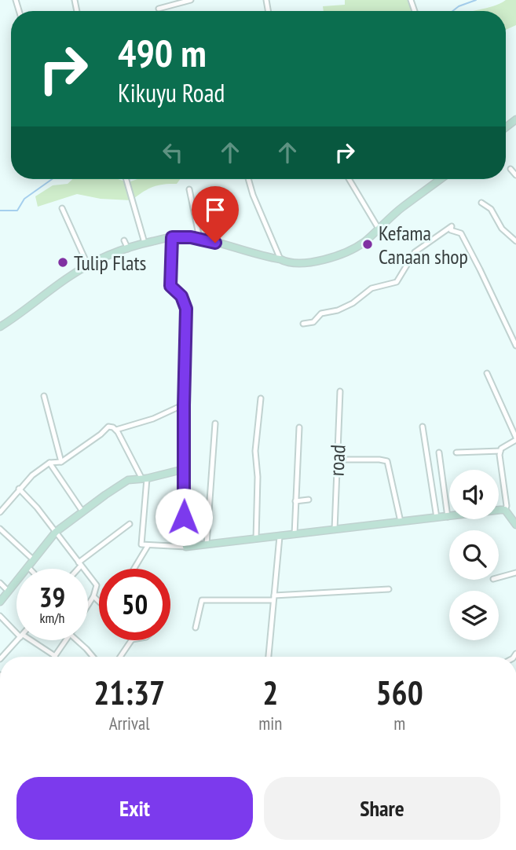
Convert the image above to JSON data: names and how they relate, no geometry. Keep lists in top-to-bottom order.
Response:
{
  "streets": {
    "street": ["road"]
  },
  "places": ["Kefama Canaan shop", "Tulip Flats"],
  "page": {
    "turn": ["490 m", "Kikuyu Road"],
    "speed": "39 km/h",
    "limit": "50",
    "eta": [
      "21:37",
      "Arrival",
      "2",
      "min",
      "560",
      "m"
    ],
    "buttons": ["Exit", "Share"]
  }
}
